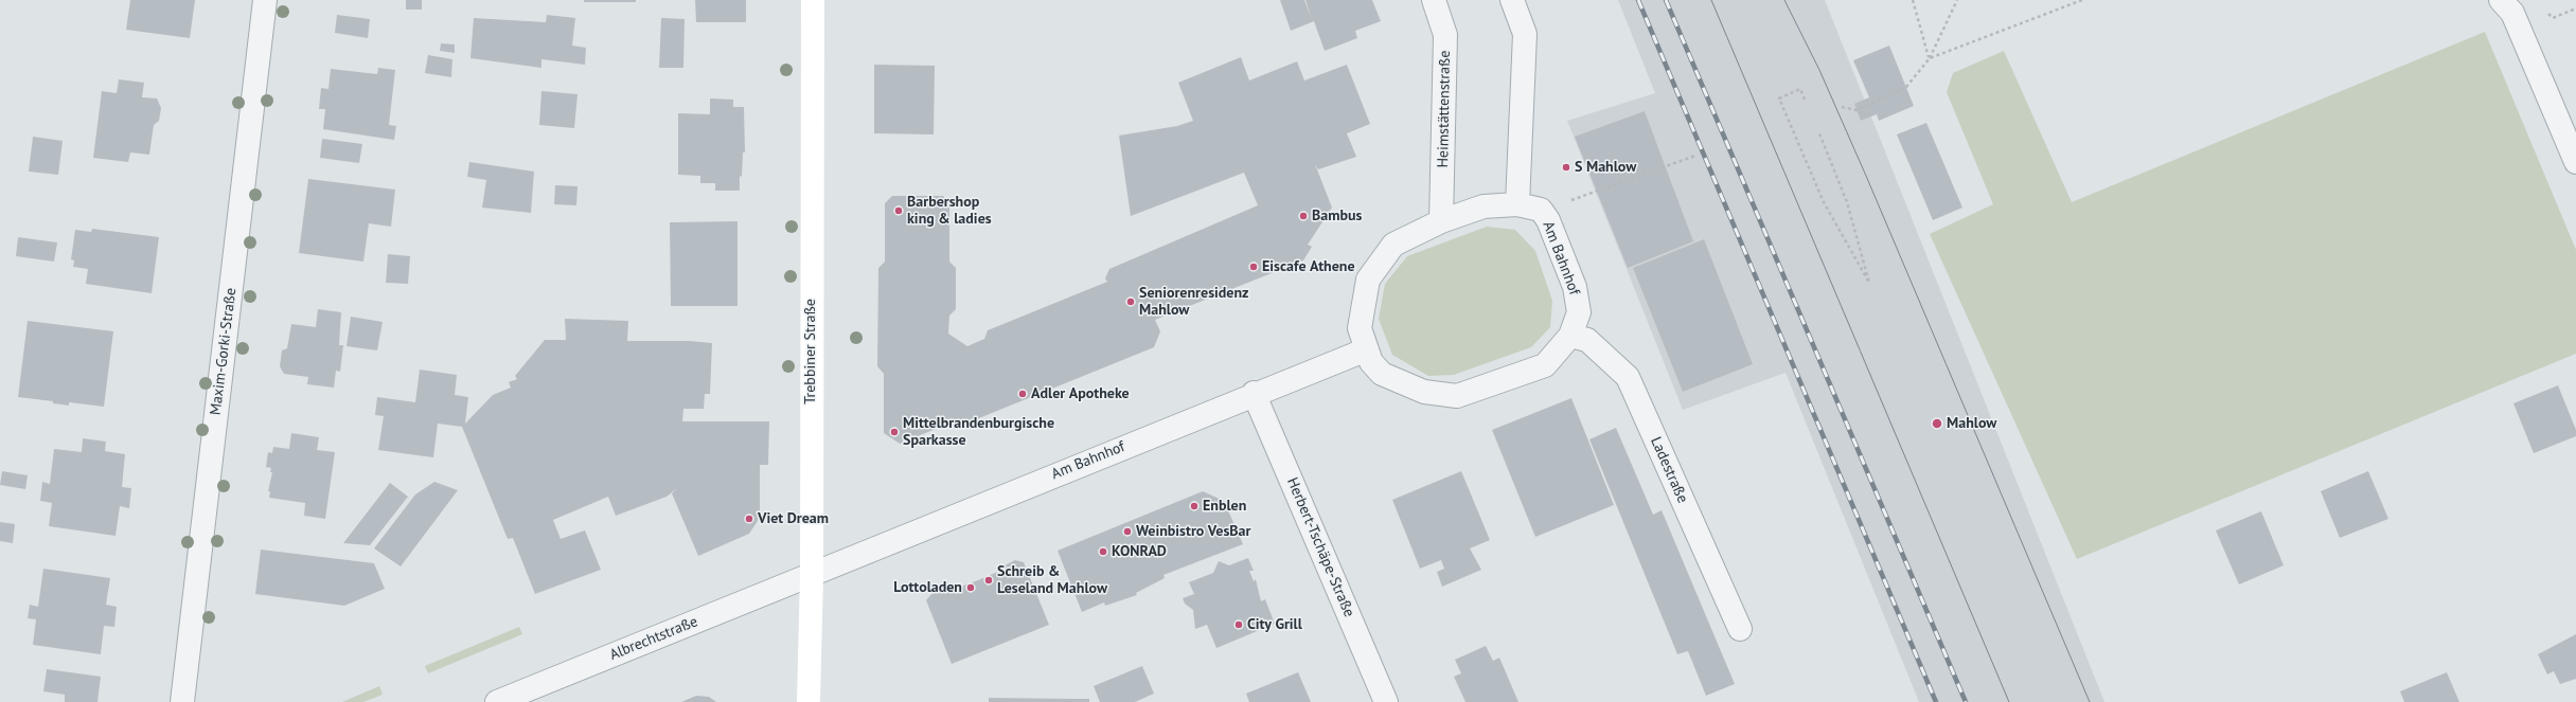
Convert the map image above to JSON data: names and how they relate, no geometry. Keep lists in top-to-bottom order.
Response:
{
  "streets": {
    "main road": ["Trebbiner Straße"],
    "street": [
      "Heimstättenstraße",
      "Am Bahnhof",
      "Maxim-Gorki-Straße",
      "Ladestraße",
      "Herbert-Tschäpe-Straße",
      "Albrechtstraße"
    ]
  },
  "crossings": [
    ["Heimstättenstraße", "Am Bahnhof"],
    ["Am Bahnhof", "Trebbiner Straße"],
    ["Am Bahnhof", "Ladestraße"],
    ["Am Bahnhof", "Herbert-Tschäpe-Straße"],
    ["Am Bahnhof", "Albrechtstraße"],
    ["Trebbiner Straße", "Albrechtstraße"]
  ],
  "places": [
    "S Mahlow",
    "Barbershop king & ladies",
    "Bambus",
    "Eiscafe Athene",
    "Seniorenresidenz Mahlow",
    "Adler Apotheke",
    "Mahlow",
    "Mittelbrandenburgische Sparkasse",
    "Enblen",
    "Viet Dream",
    "Weinbistro VesBar",
    "KONRAD",
    "Schreib & Leseland Mahlow",
    "Lottoladen",
    "City Grill"
  ]
}
